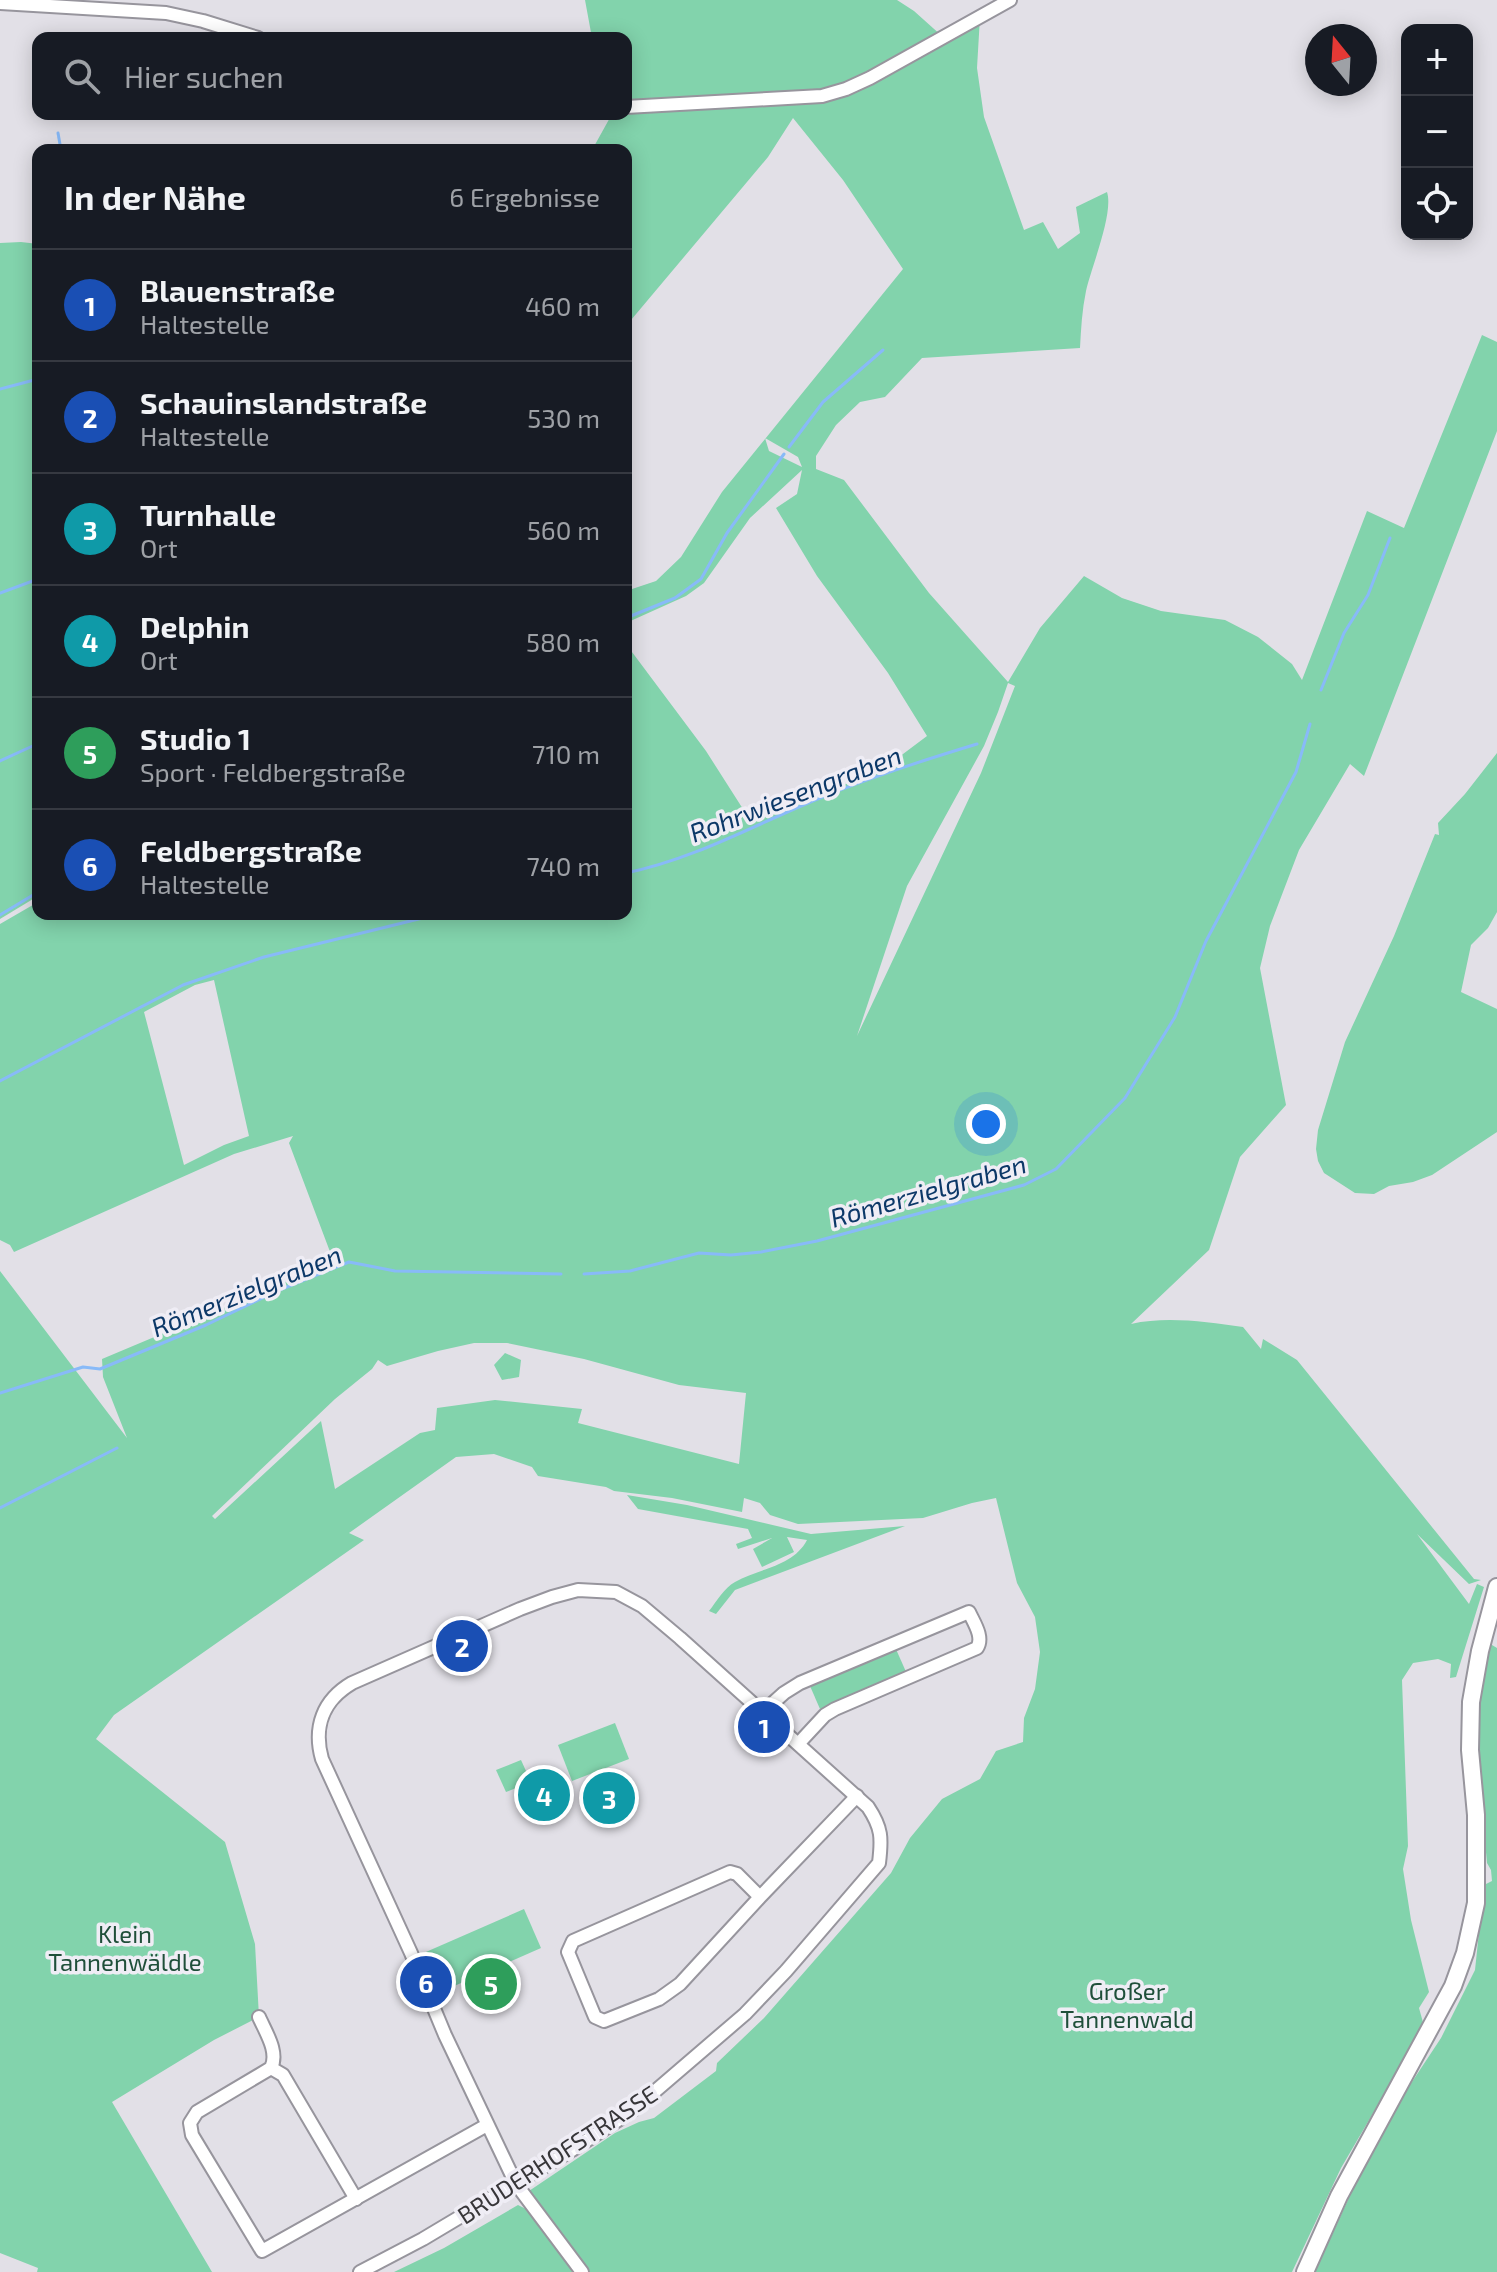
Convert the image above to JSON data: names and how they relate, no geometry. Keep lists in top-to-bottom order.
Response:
{
  "streets": {
    "street": ["BRUDERHOFSTRASSE"]
  },
  "water": ["Rohrwiesengraben", "Römerzielgraben"],
  "parks": ["Klein Tannenwäldle", "Großer Tannenwald"],
  "north": "top",
  "page": {
    "map_buttons": ["+", "−"],
    "search": "Hier suchen",
    "heading": ["In der Nähe", "6 Ergebnisse"],
    "list": [
      {
        "mark": "1",
        "name": "Blauenstraße",
        "note": "Haltestelle",
        "value": "460 m"
      },
      {
        "mark": "2",
        "name": "Schauinslandstraße",
        "note": "Haltestelle",
        "value": "530 m"
      },
      {
        "mark": "3",
        "name": "Turnhalle",
        "note": "Ort",
        "value": "560 m"
      },
      {
        "mark": "4",
        "name": "Delphin",
        "note": "Ort",
        "value": "580 m"
      },
      {
        "mark": "5",
        "name": "Studio 1",
        "note": "Sport · Feldbergstraße",
        "value": "710 m"
      },
      {
        "mark": "6",
        "name": "Feldbergstraße",
        "note": "Haltestelle",
        "value": "740 m"
      }
    ],
    "pins": [
      "2",
      "1",
      "4",
      "3",
      "6",
      "5"
    ]
  }
}
